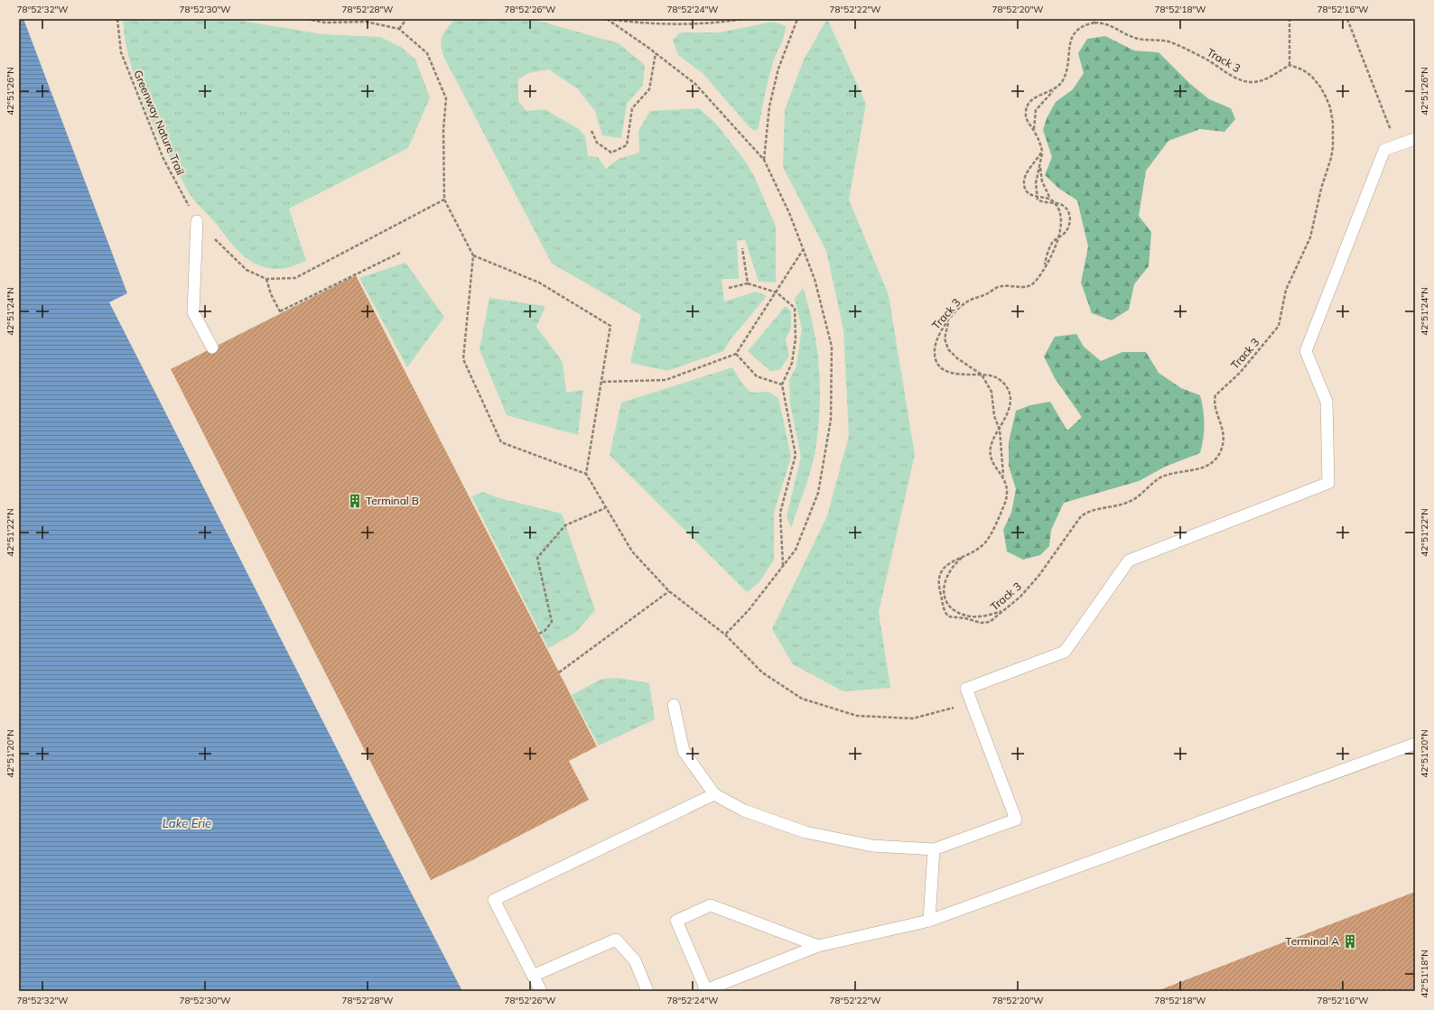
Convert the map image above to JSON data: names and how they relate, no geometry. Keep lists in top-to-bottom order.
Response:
{
  "streets": {
    "path": ["Track 3", "Greenway Nature Trail"]
  },
  "water": ["Lake Erie"],
  "places": {
    "building": ["Terminal B", "Terminal A"]
  },
  "coordinates": [
    "78°52'32\"W",
    "78°52'30\"W",
    "78°52'28\"W",
    "78°52'26\"W",
    "78°52'24\"W",
    "78°52'22\"W",
    "78°52'20\"W",
    "78°52'18\"W",
    "78°52'16\"W",
    "42°51'26\"N",
    "42°51'24\"N",
    "42°51'22\"N",
    "42°51'20\"N",
    "42°51'18\"N"
  ]
}
